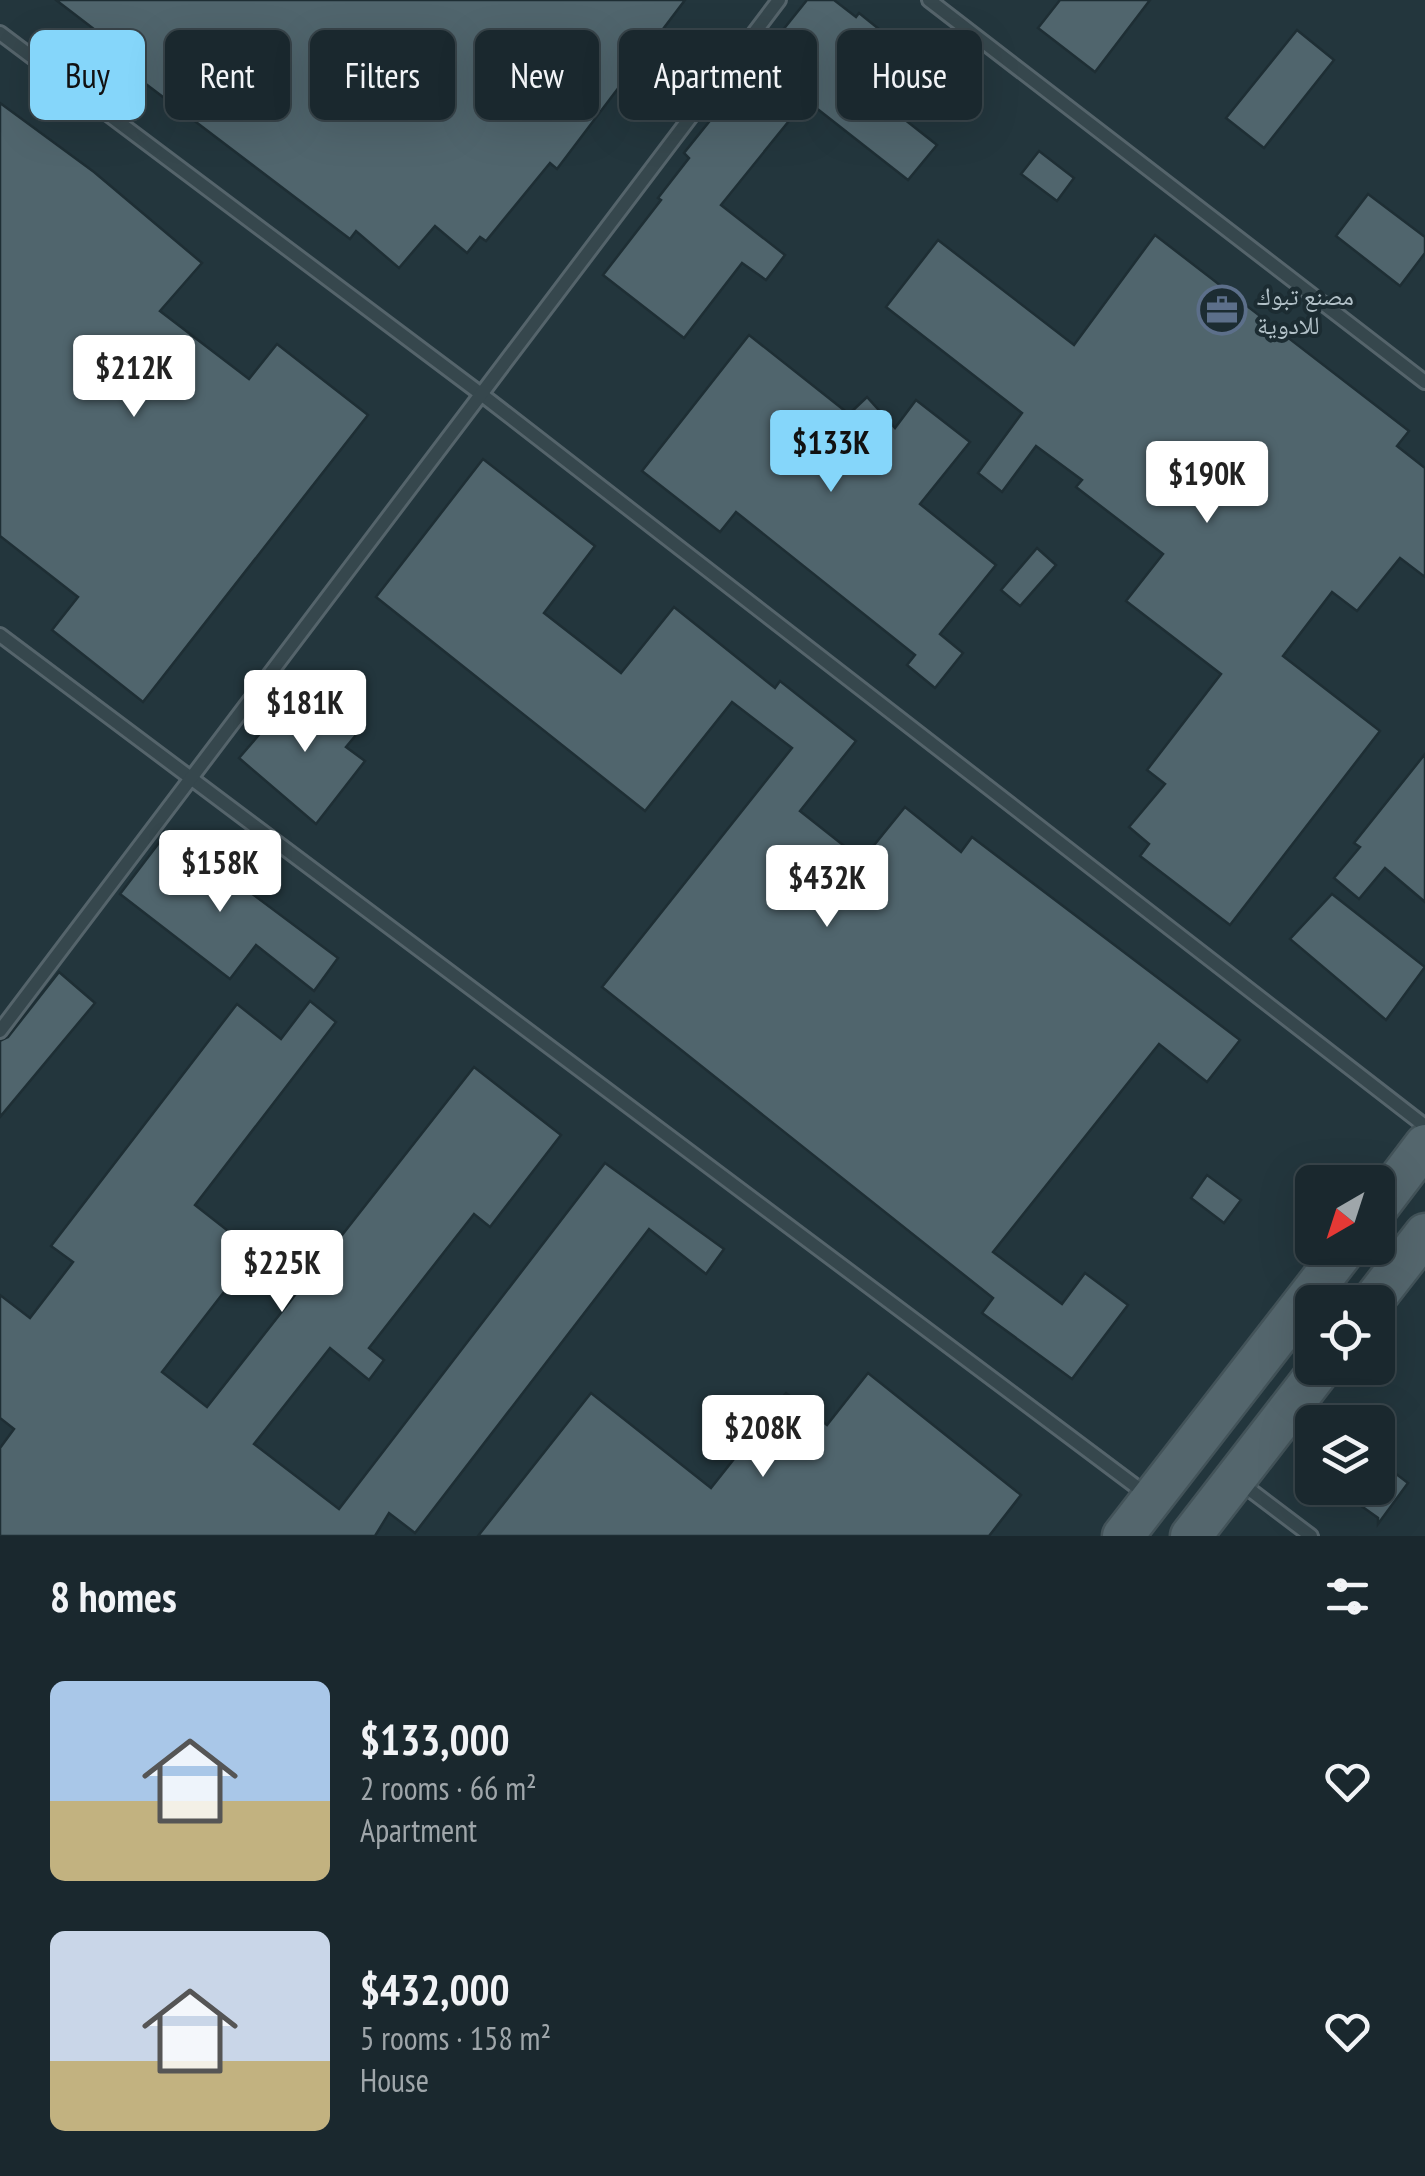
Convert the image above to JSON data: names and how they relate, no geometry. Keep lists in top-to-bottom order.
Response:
{
  "places": {
    "office": ["مصنع تبوك للادوية"]
  },
  "north": "bottom left",
  "page": {
    "chip": [
      "Buy",
      "Rent",
      "Filters",
      "New",
      "Apartment",
      "House"
    ],
    "price": [
      "$212K",
      "$133K",
      "$190K",
      "$181K",
      "$158K",
      "$432K",
      "$225K",
      "$208K"
    ],
    "heading": "8 homes",
    "list": [
      {
        "name": "$133,000",
        "note": "2 rooms · 66 m² · Apartment"
      },
      {
        "name": "$432,000",
        "note": "5 rooms · 158 m² · House"
      }
    ]
  }
}
